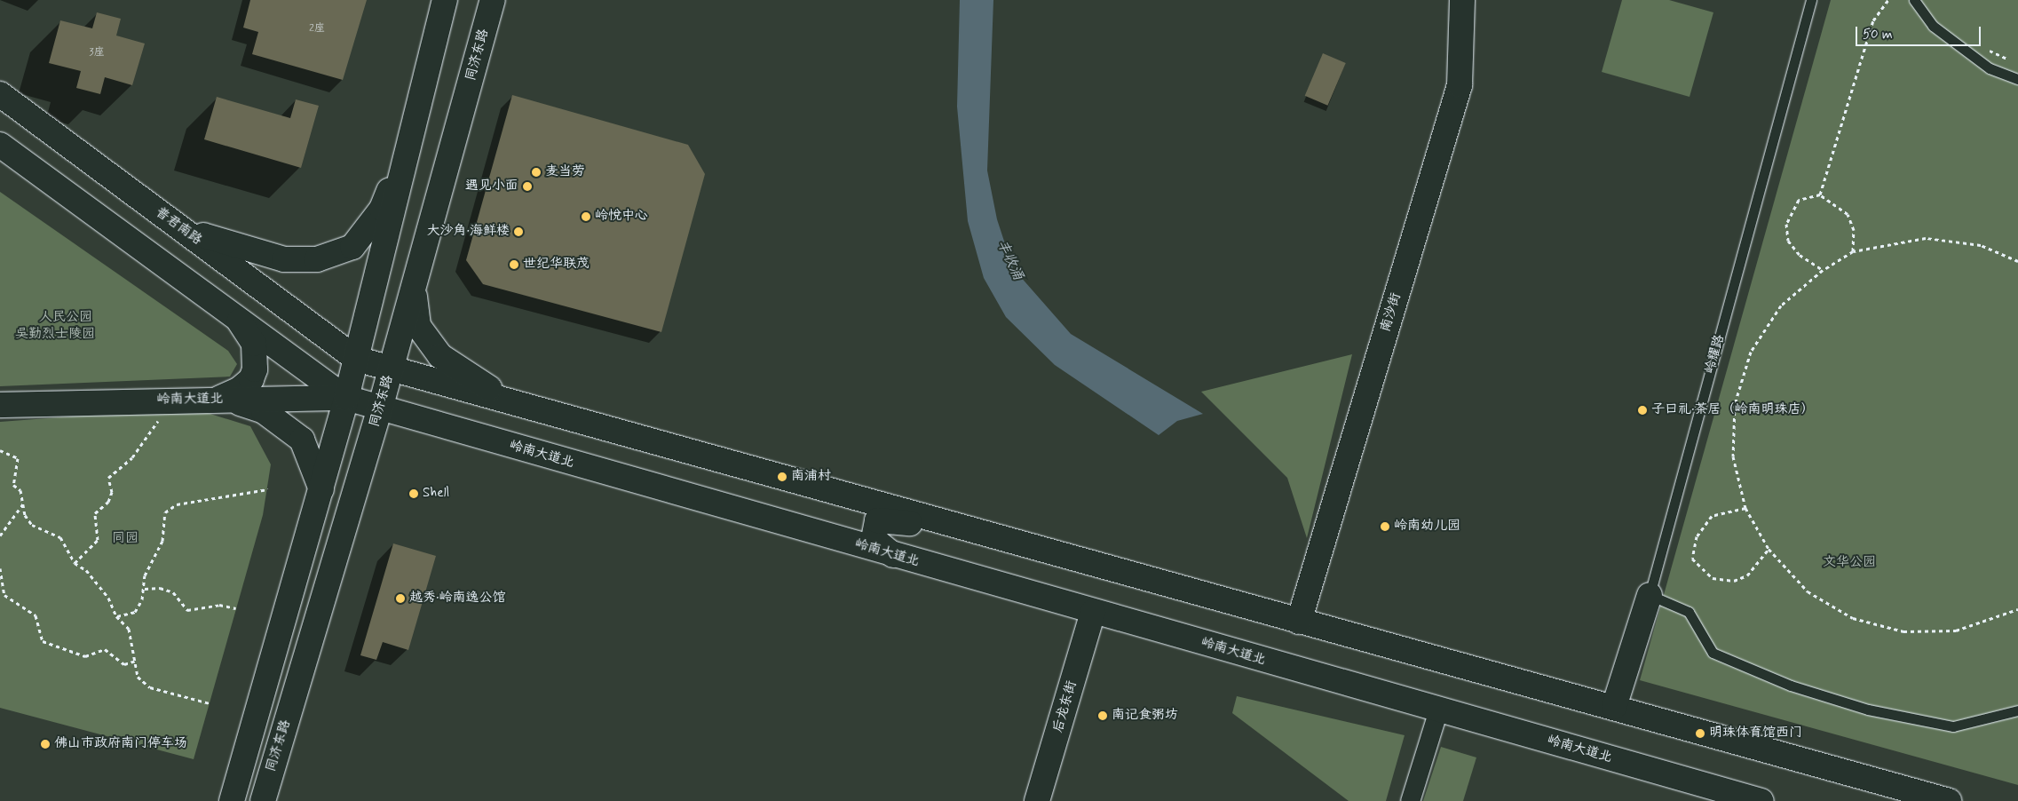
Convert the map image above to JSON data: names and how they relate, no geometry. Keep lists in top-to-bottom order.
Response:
{
  "streets": {
    "main road": [
      "同济东路",
      "普君南路",
      "南沙街",
      "岭耀路",
      "岭南大道北",
      "后龙东街"
    ]
  },
  "crossings": [
    ["同济东路", "岭南大道北"],
    ["岭南大道北", "后龙东街"]
  ],
  "water": ["丰收涌"],
  "parks": [
    "人民公园",
    "吴勤烈士陵园",
    "同园",
    "文华公园"
  ],
  "places": [
    "麦当劳",
    "遇见小面",
    "岭悦中心",
    "大沙角·海鲜楼",
    "世纪华联茂",
    "子曰礼·茶居（岭南明珠店）",
    "南浦村",
    "Shell",
    "岭南幼儿园",
    "越秀·岭南逸公馆",
    "南记食粥坊",
    "明珠体育馆西门",
    "佛山市政府南门停车场"
  ],
  "house_numbers": ["2座", "3座"],
  "scale_bar": "50 m"
}
